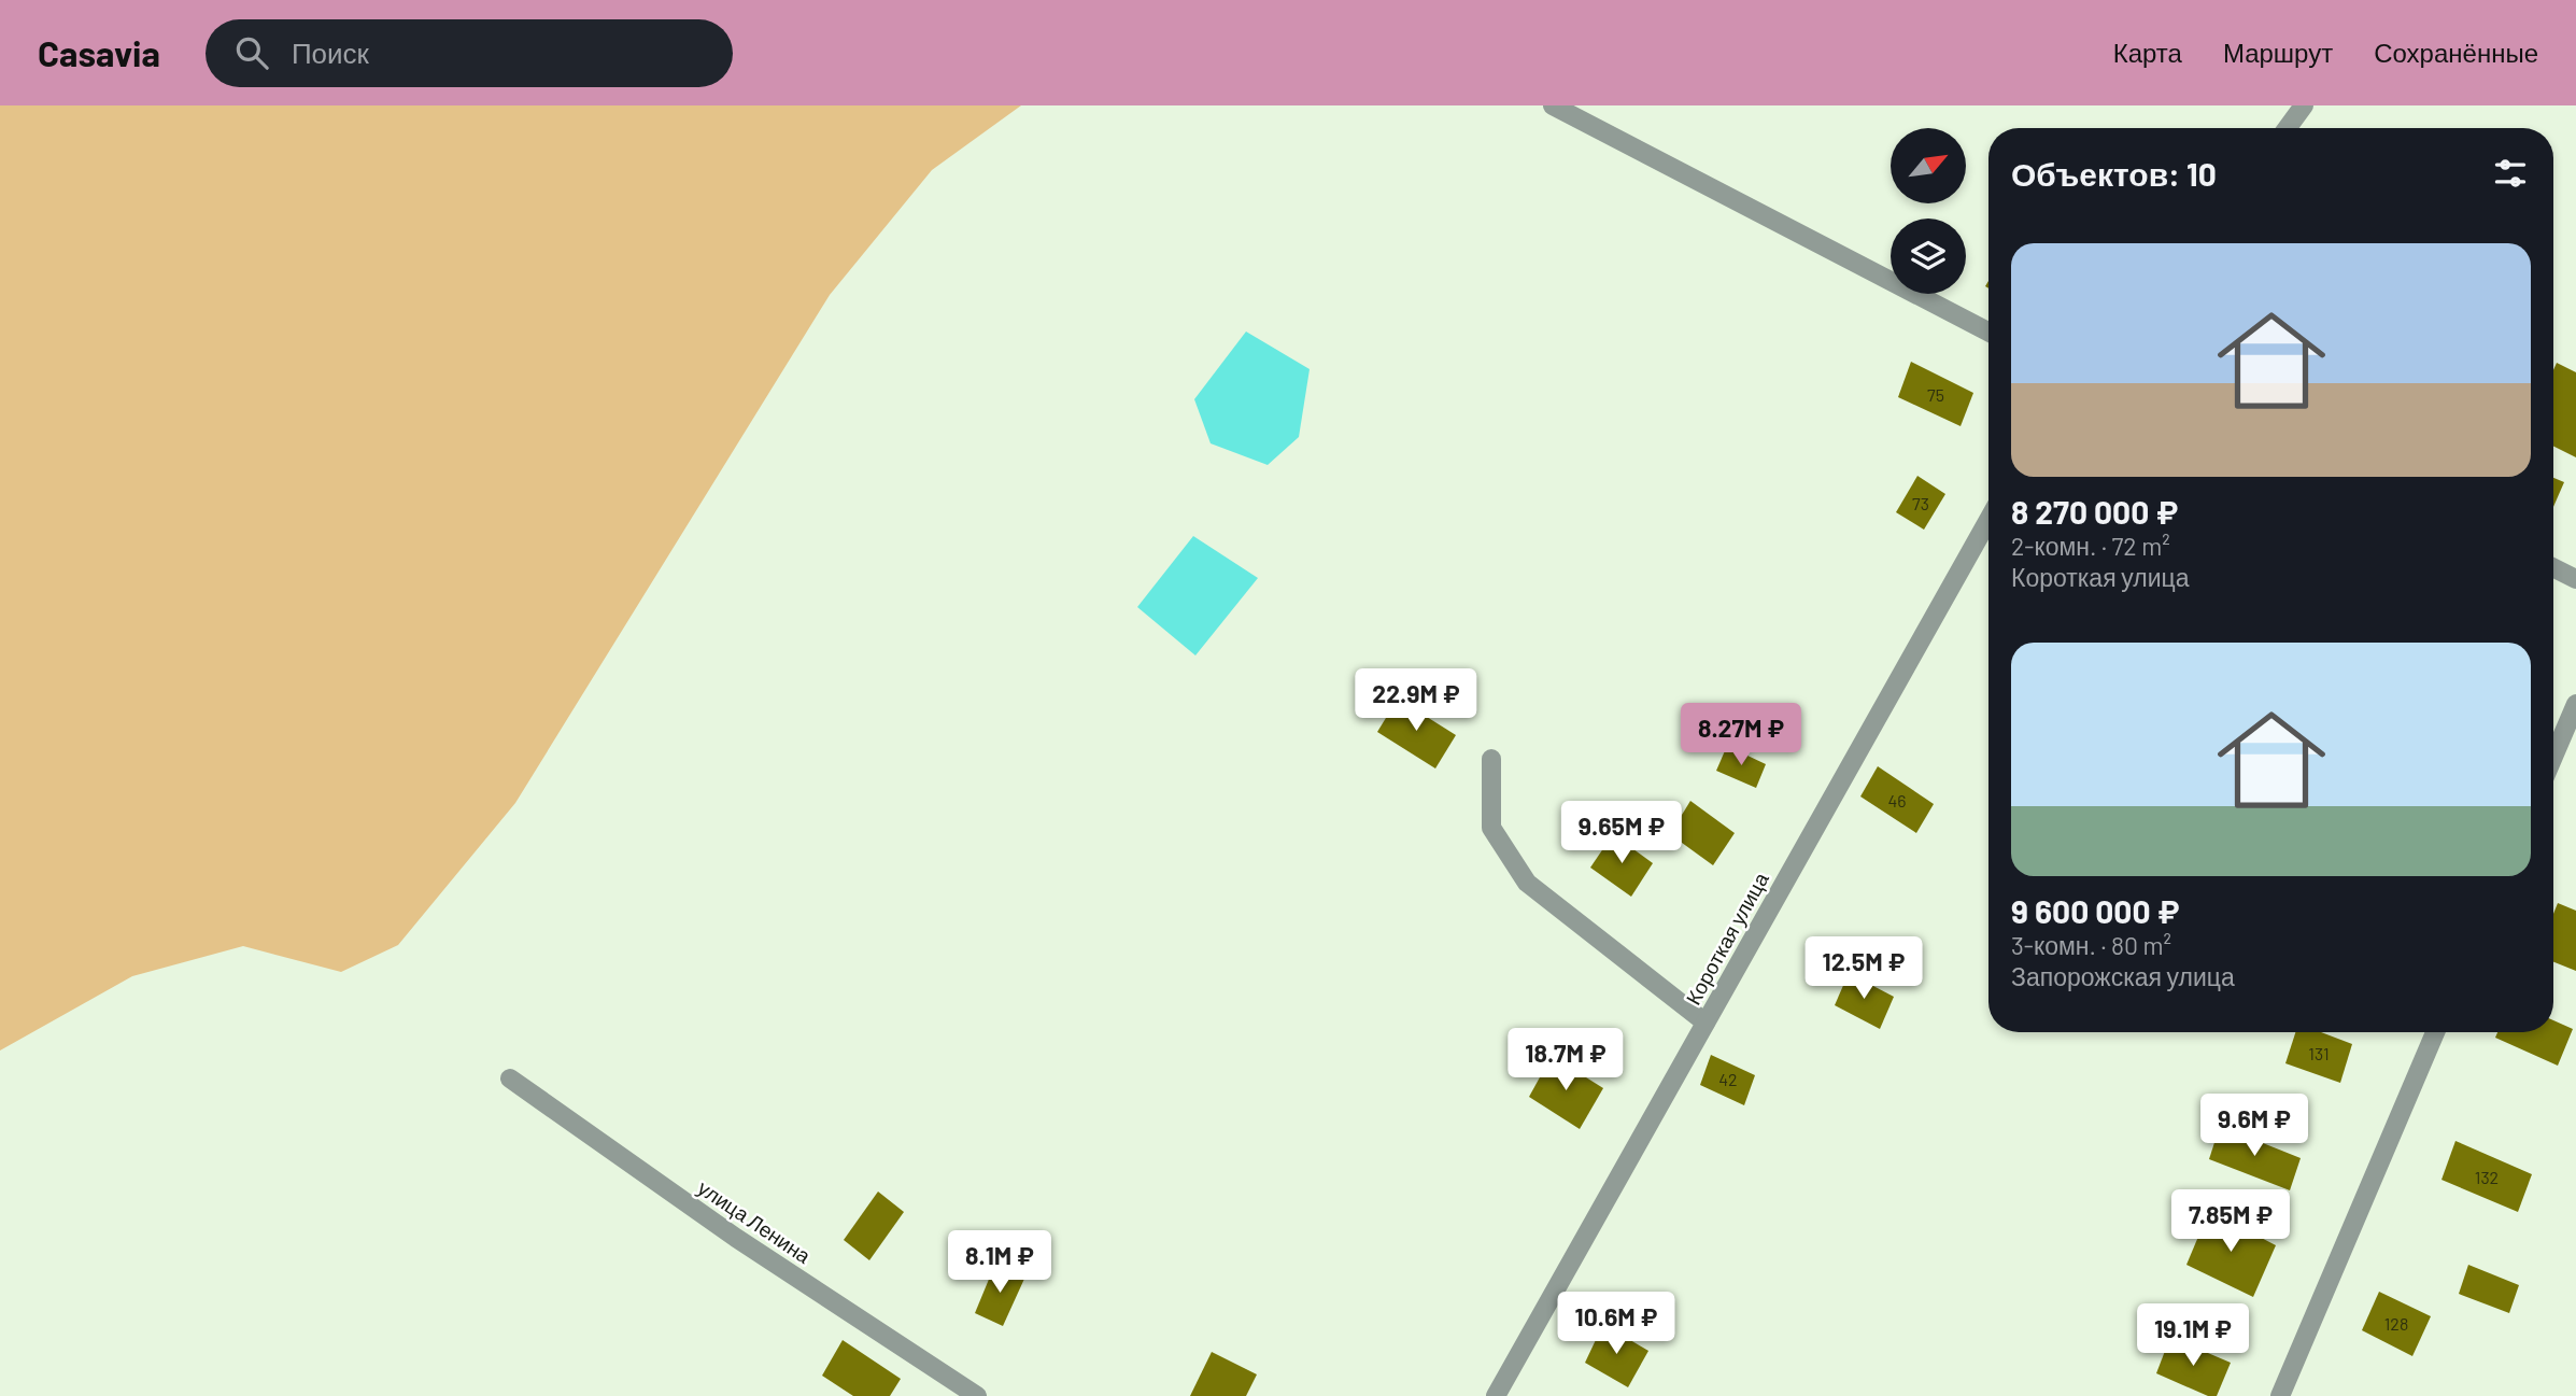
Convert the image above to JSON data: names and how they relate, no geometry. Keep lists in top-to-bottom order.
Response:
{
  "streets": {
    "street": ["Короткая улица", "улица Ленина"]
  },
  "house_numbers": [
    "75",
    "73",
    "46",
    "131",
    "42",
    "132",
    "128"
  ],
  "north": "top right",
  "page": {
    "header": "Casavia",
    "search": "Поиск",
    "nav": ["Карта", "Маршрут", "Сохранённые"],
    "heading": "Объектов: 10",
    "list": [
      {
        "name": "8 270 000 ₽",
        "note": "2-комн. · 72 m² · Короткая улица"
      },
      {
        "name": "9 600 000 ₽",
        "note": "3-комн. · 80 m² · Запорожская улица"
      }
    ],
    "price": [
      "22.9M ₽",
      "8.27M ₽",
      "9.65M ₽",
      "12.5M ₽",
      "18.7M ₽",
      "9.6M ₽",
      "7.85M ₽",
      "8.1M ₽",
      "10.6M ₽",
      "19.1M ₽"
    ]
  }
}
